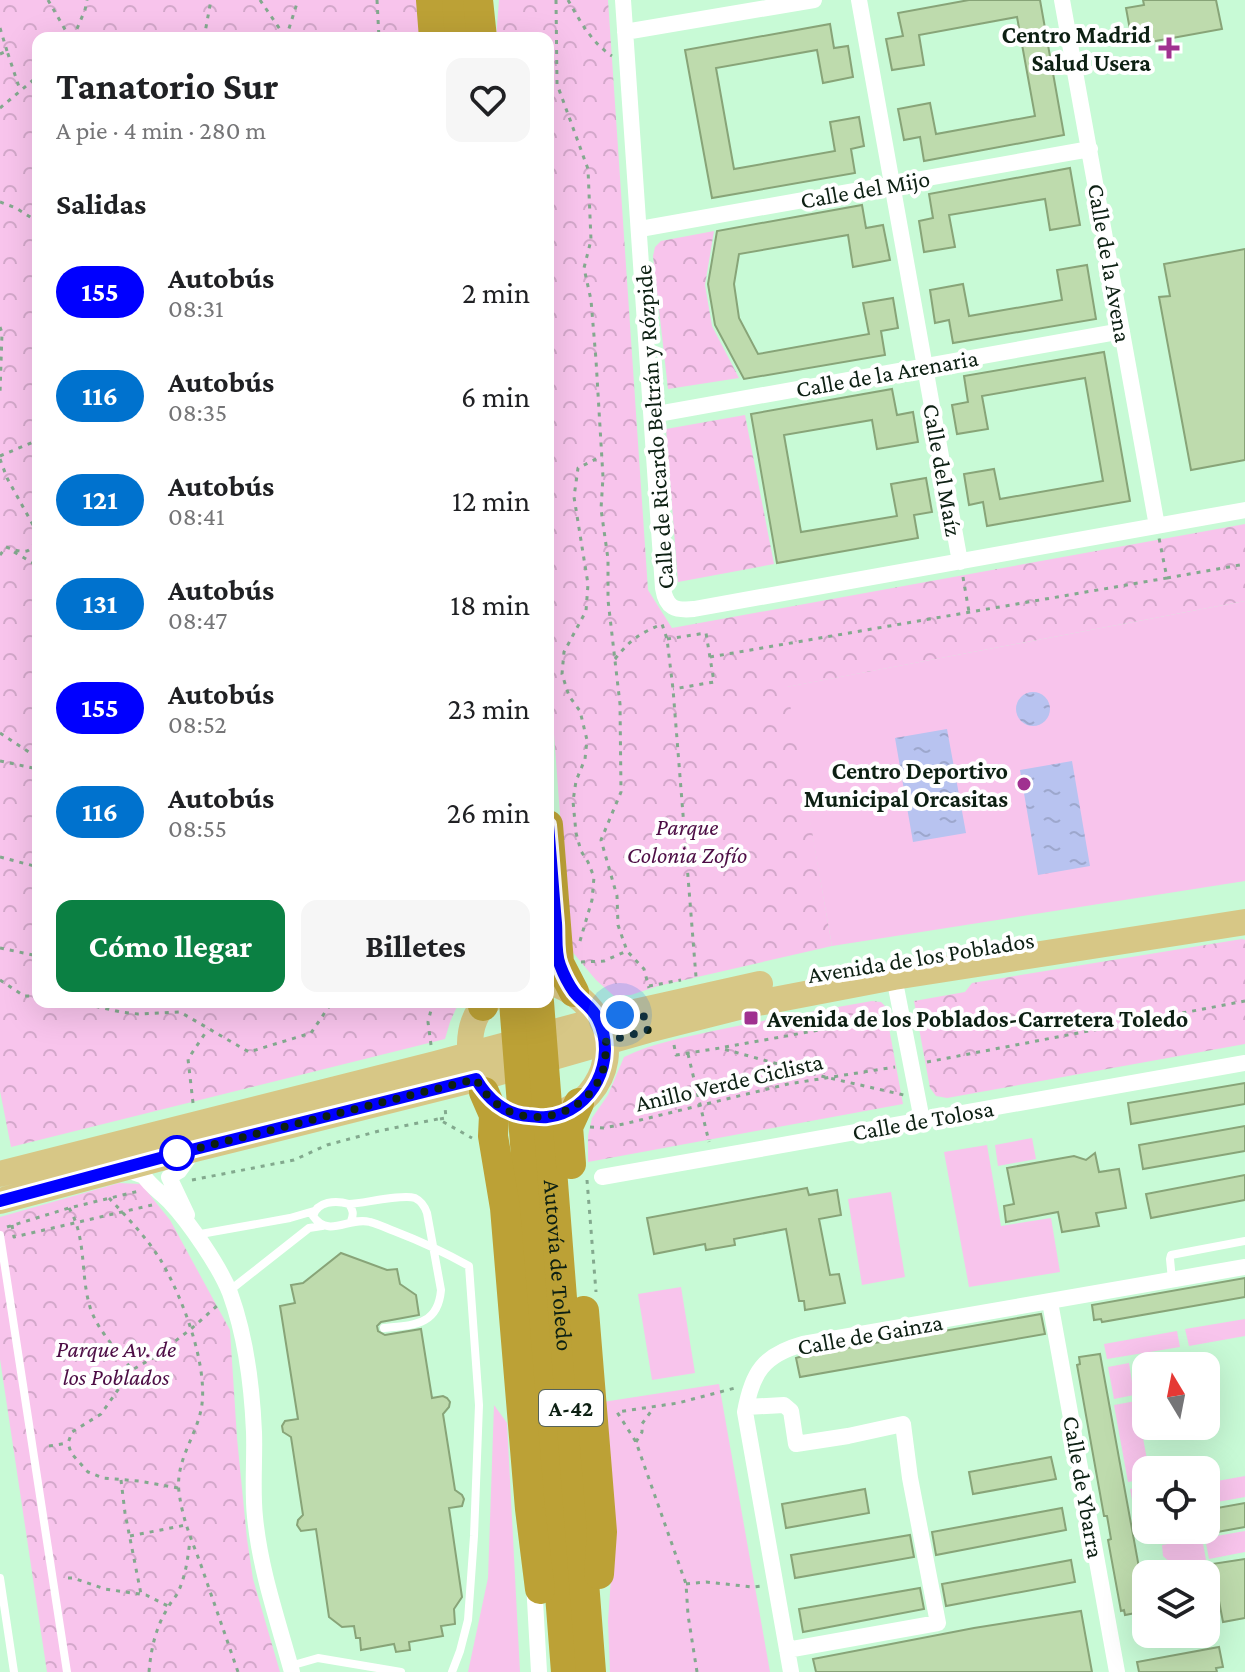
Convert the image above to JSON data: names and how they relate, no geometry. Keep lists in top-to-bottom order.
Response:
{
  "streets": {
    "highway": ["Autovía de Toledo", "A-42"],
    "main road": ["Avenida de los Poblados"],
    "street": [
      "Calle del Mijo",
      "Calle de la Avena",
      "Calle de la Arenaria",
      "Calle de Ricardo Beltrán y Rózpide",
      "Calle del Maíz",
      "Calle de Tolosa",
      "Calle de Gainza",
      "Calle de Ybarra"
    ],
    "path": ["Anillo Verde Ciclista"]
  },
  "crossings": [
    ["Calle del Mijo", "Calle de la Avena"],
    ["Calle del Mijo", "Calle de Ricardo Beltrán y Rózpide"],
    ["Calle del Mijo", "Calle del Maíz"],
    ["Calle de la Avena", "Calle de la Arenaria"],
    ["Calle de la Avena", "Calle de Ricardo Beltrán y Rózpide"],
    ["Calle de la Arenaria", "Calle de Ricardo Beltrán y Rózpide"],
    ["Calle de la Arenaria", "Calle del Maíz"],
    ["Calle de Ricardo Beltrán y Rózpide", "Calle del Maíz"],
    ["Calle de Gainza", "Calle de Ybarra"]
  ],
  "parks": ["Parque Colonia Zofío", "Parque Av. de los Poblados"],
  "places": {
    "health": ["Centro Madrid Salud Usera"],
    "other": ["Centro Deportivo Municipal Orcasitas"],
    "transit": ["Avenida de los Poblados-Carretera Toledo"]
  },
  "lines": ["bus line 155"],
  "north": "top",
  "page": {
    "heading": [
      ["Tanatorio Sur", "A pie · 4 min · 280 m"],
      "Salidas"
    ],
    "list": [
      {
        "mark": "155",
        "name": "Autobús",
        "note": "08:31",
        "value": "2 min"
      },
      {
        "mark": "116",
        "name": "Autobús",
        "note": "08:35",
        "value": "6 min"
      },
      {
        "mark": "121",
        "name": "Autobús",
        "note": "08:41",
        "value": "12 min"
      },
      {
        "mark": "131",
        "name": "Autobús",
        "note": "08:47",
        "value": "18 min"
      },
      {
        "mark": "155",
        "name": "Autobús",
        "note": "08:52",
        "value": "23 min"
      },
      {
        "mark": "116",
        "name": "Autobús",
        "note": "08:55",
        "value": "26 min"
      }
    ],
    "buttons": ["Cómo llegar", "Billetes"]
  }
}
